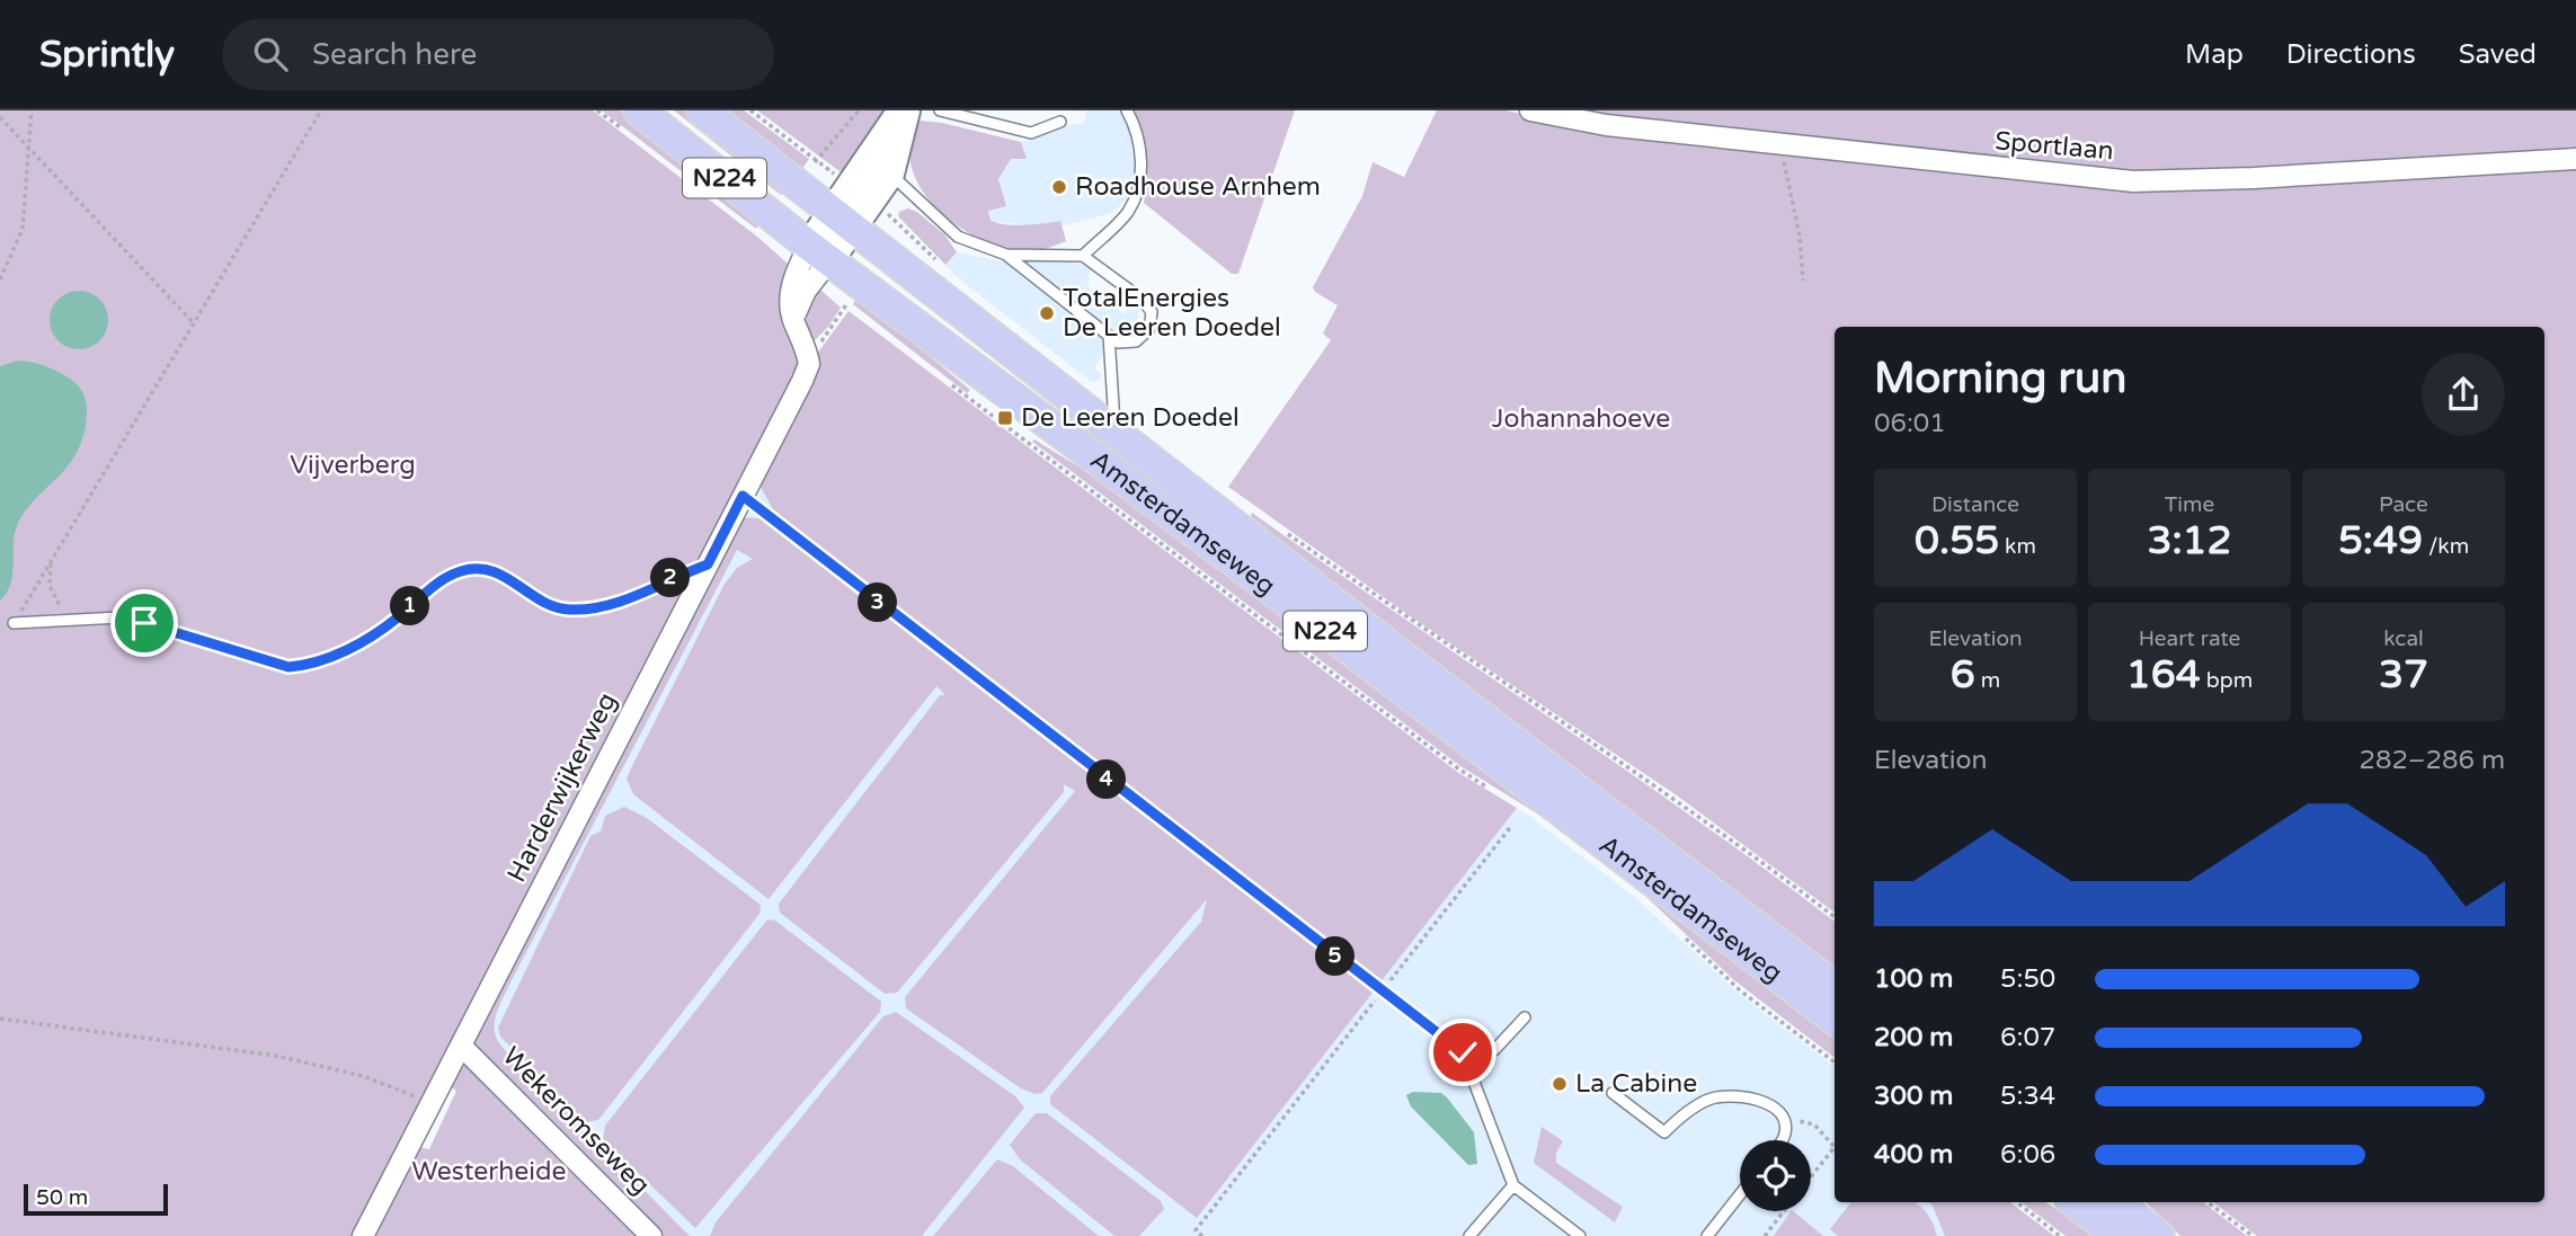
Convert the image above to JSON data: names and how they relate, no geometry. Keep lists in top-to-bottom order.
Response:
{
  "streets": {
    "main road": ["N224", "Amsterdamseweg"],
    "street": ["Sportlaan", "Harderwijkerweg", "Wekeromseweg"]
  },
  "crossings": [
    ["Harderwijkerweg", "Wekeromseweg"]
  ],
  "parks": ["Johannahoeve", "Vijverberg", "Westerheide"],
  "places": {
    "other": ["Roadhouse Arnhem", "TotalEnergies De Leeren Doedel", "La Cabine"],
    "transit": ["De Leeren Doedel"]
  },
  "scale_bar": "50 m",
  "page": {
    "header": "Sprintly",
    "search": "Search here",
    "nav": ["Map", "Directions", "Saved"],
    "heading": ["Morning run", "06:01"],
    "stats": [
      ["Distance", "0.55 km"],
      ["Time", "3:12"],
      ["Pace", "5:49 /km"],
      ["Elevation", "6 m"],
      ["Heart rate", "164 bpm"],
      ["kcal", "37"]
    ],
    "pins": [
      "2",
      "3",
      "1",
      "4",
      "5"
    ],
    "chart": ["Elevation", "282–286 m"],
    "list": [
      {
        "name": "100 m",
        "note": "5:50"
      },
      {
        "name": "200 m",
        "note": "6:07"
      },
      {
        "name": "300 m",
        "note": "5:34"
      },
      {
        "name": "400 m",
        "note": "6:06"
      }
    ],
    "scale": "50 m"
  }
}
